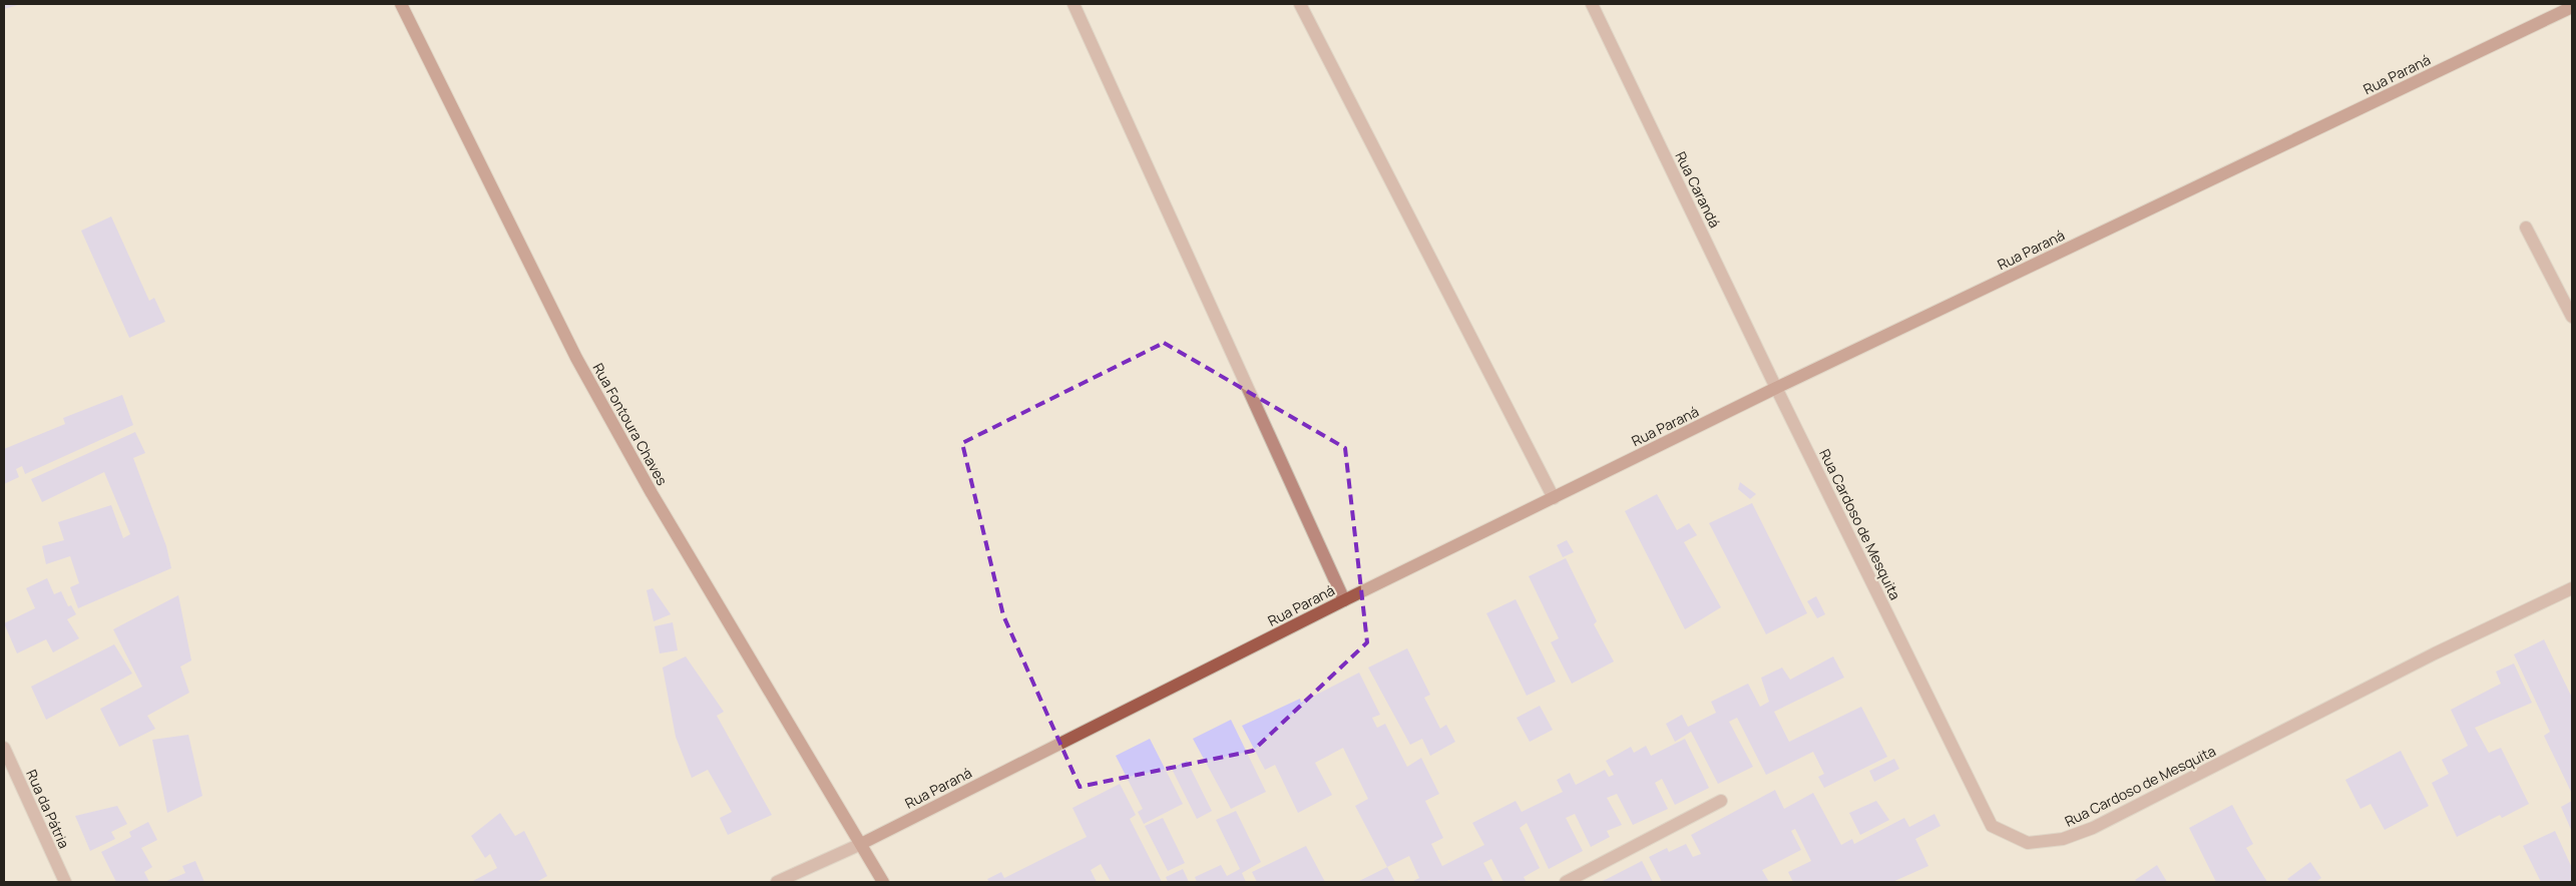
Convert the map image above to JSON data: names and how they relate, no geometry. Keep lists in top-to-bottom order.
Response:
{
  "streets": {
    "street": [
      "Rua Paraná",
      "Rua Carandá",
      "Rua Fontoura Chaves",
      "Rua Cardoso de Mesquita",
      "Rua da Pátria"
    ]
  },
  "crossings": [
    ["Rua Paraná", "Rua Carandá"],
    ["Rua Paraná", "Rua Fontoura Chaves"],
    ["Rua Paraná", "Rua Cardoso de Mesquita"],
    ["Rua Carandá", "Rua Cardoso de Mesquita"]
  ]
}
